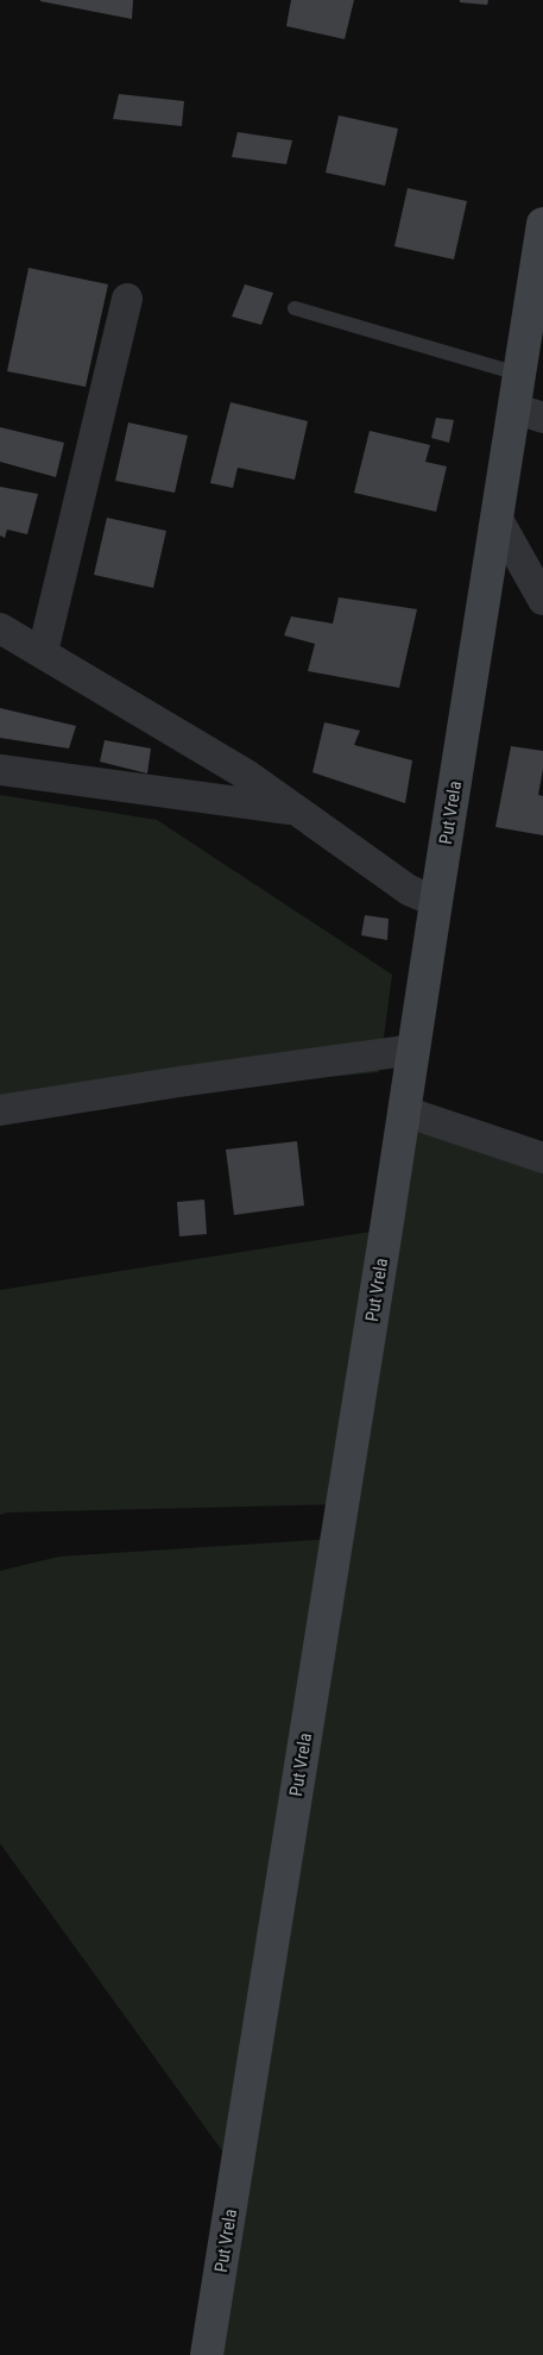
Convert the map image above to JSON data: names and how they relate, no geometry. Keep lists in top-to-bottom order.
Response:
{
  "streets": {
    "main road": ["Put Vrela"]
  }
}
